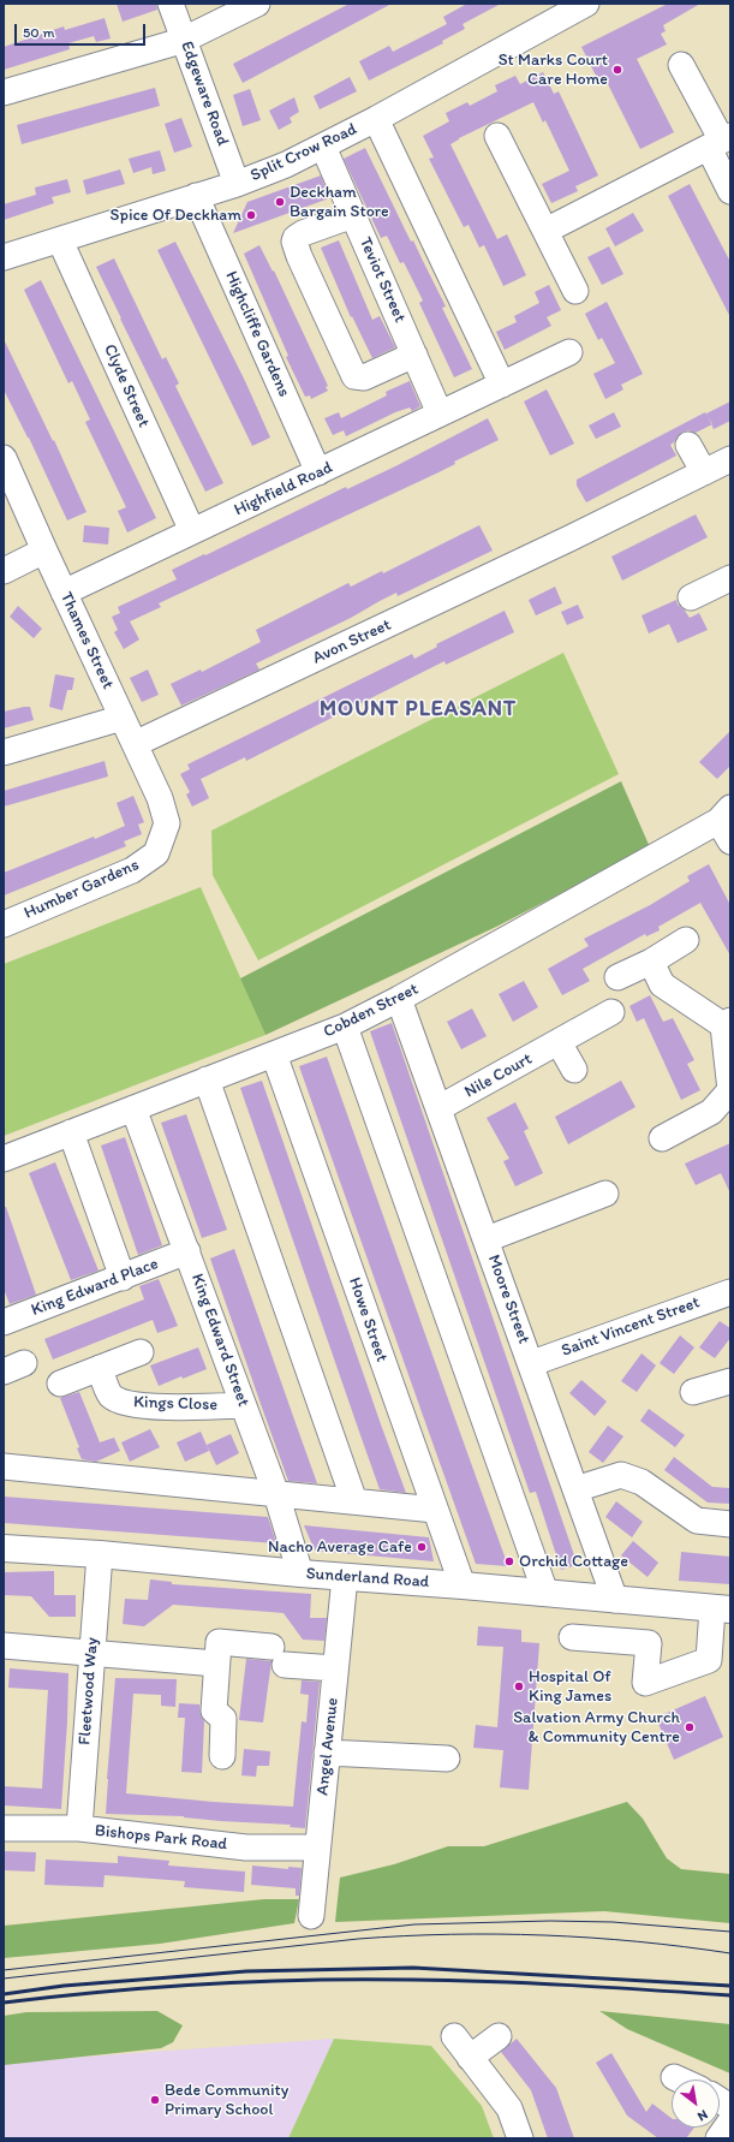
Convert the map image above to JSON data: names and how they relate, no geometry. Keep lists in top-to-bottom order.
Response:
{
  "streets": {
    "main road": ["Sunderland Road"],
    "street": [
      "Edgeware Road",
      "Split Crow Road",
      "Teviot Street",
      "Highcliffe Gardens",
      "Clyde Street",
      "Highfield Road",
      "Thames Street",
      "Avon Street",
      "Humber Gardens",
      "Cobden Street",
      "Nile Court",
      "King Edward Place",
      "Moore Street",
      "Howe Street",
      "Saint Vincent Street",
      "King Edward Street",
      "Kings Close",
      "Fleetwood Way",
      "Angel Avenue",
      "Bishops Park Road"
    ]
  },
  "crossings": [
    ["Edgeware Road", "Split Crow Road"],
    ["Split Crow Road", "Teviot Street"],
    ["Split Crow Road", "Highcliffe Gardens"],
    ["Split Crow Road", "Clyde Street"],
    ["Teviot Street", "Highfield Road"],
    ["Highcliffe Gardens", "Highfield Road"],
    ["Clyde Street", "Highfield Road"],
    ["Highfield Road", "Thames Street"],
    ["Thames Street", "Avon Street"],
    ["Thames Street", "Humber Gardens"],
    ["Cobden Street", "Moore Street"],
    ["Cobden Street", "Howe Street"],
    ["Cobden Street", "King Edward Street"],
    ["Nile Court", "Moore Street"],
    ["King Edward Place", "King Edward Street"],
    ["Moore Street", "Saint Vincent Street"],
    ["Moore Street", "Sunderland Road"],
    ["Howe Street", "Sunderland Road"],
    ["King Edward Street", "Kings Close"],
    ["King Edward Street", "Sunderland Road"],
    ["Sunderland Road", "Fleetwood Way"],
    ["Sunderland Road", "Angel Avenue"],
    ["Fleetwood Way", "Bishops Park Road"],
    ["Angel Avenue", "Bishops Park Road"]
  ],
  "districts": ["MOUNT PLEASANT"],
  "places": [
    "St Marks Court Care Home",
    "Deckham Bargain Store",
    "Spice Of Deckham",
    "Nacho Average Cafe",
    "Orchid Cottage",
    "Hospital Of King James",
    "Salvation Army Church & Community Centre",
    "Bede Community Primary School"
  ],
  "scale_bar": "50 m",
  "north": "bottom right"
}
